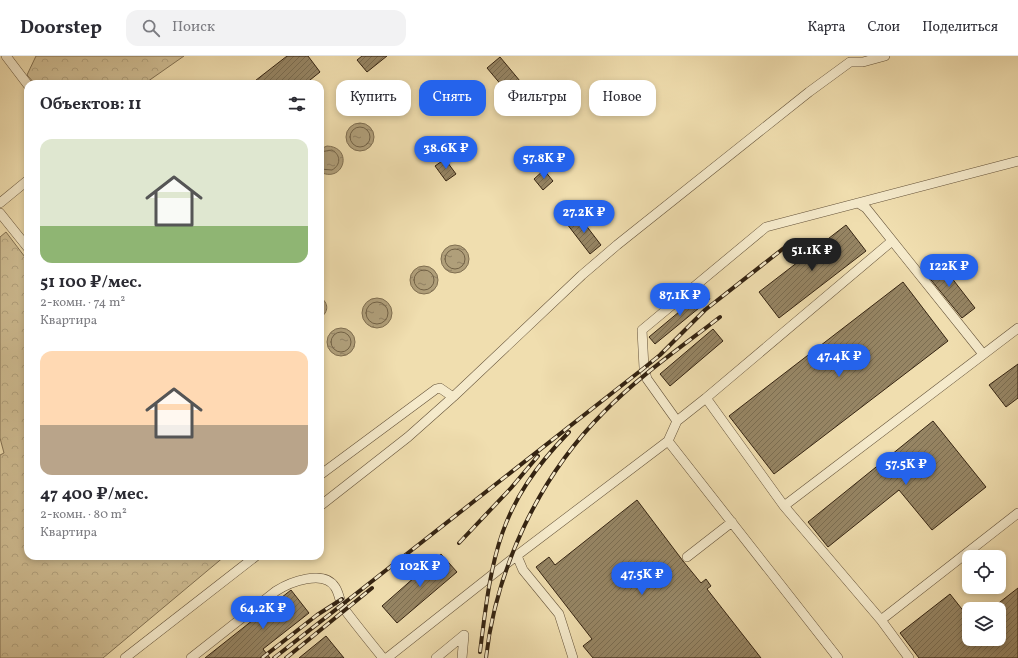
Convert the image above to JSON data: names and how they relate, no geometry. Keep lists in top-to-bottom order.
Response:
{
  "page": {
    "header": "Doorstep",
    "search": "Поиск",
    "nav": ["Карта", "Слои", "Поделиться"],
    "chip": [
      "Купить",
      "Снять",
      "Фильтры",
      "Новое"
    ],
    "heading": "Объектов: 11",
    "list": [
      {
        "name": "51 100 ₽/мес.",
        "note": "2-комн. · 74 m² · Квартира"
      },
      {
        "name": "47 400 ₽/мес.",
        "note": "2-комн. · 80 m² · Квартира"
      }
    ],
    "price": [
      "38.6K ₽",
      "57.8K ₽",
      "27.2K ₽",
      "51.1K ₽",
      "122K ₽",
      "87.1K ₽",
      "47.4K ₽",
      "57.5K ₽",
      "102K ₽",
      "47.5K ₽",
      "64.2K ₽"
    ]
  }
}
